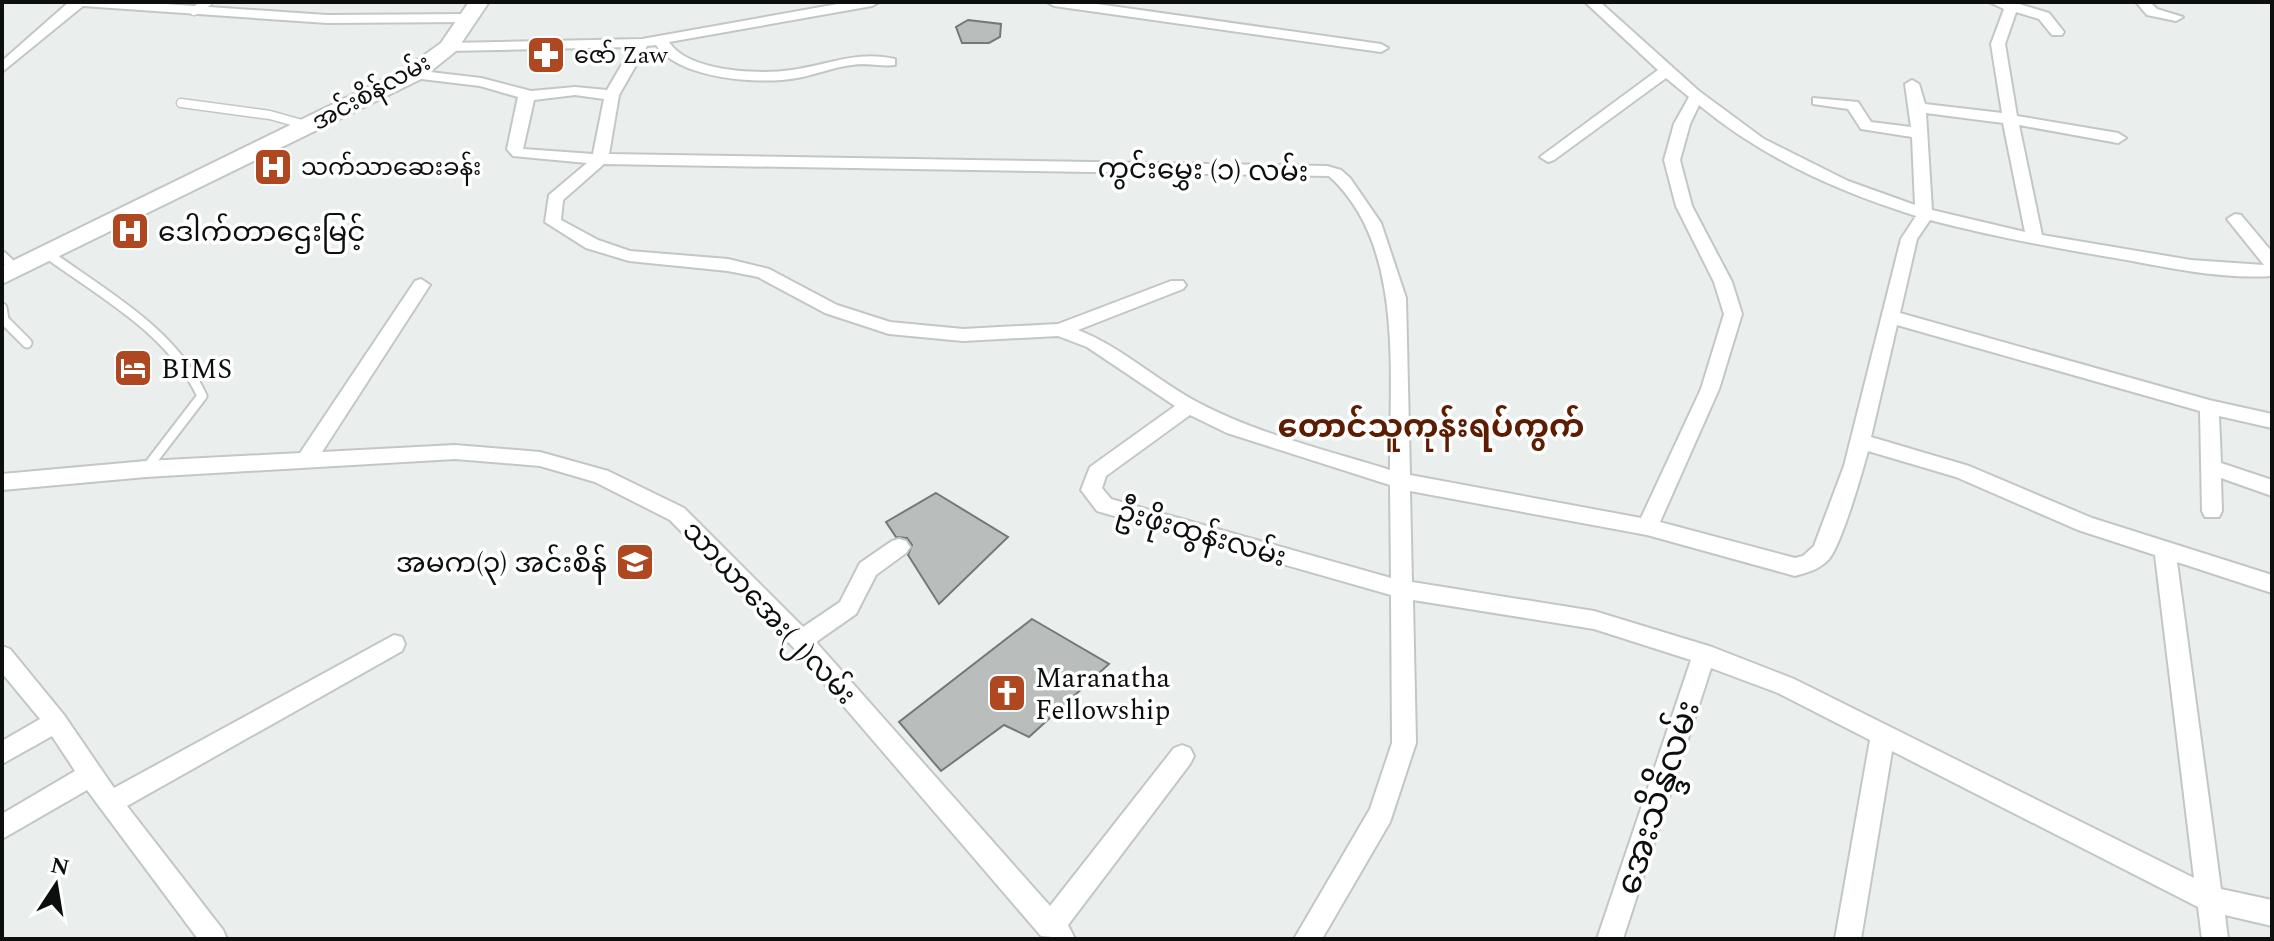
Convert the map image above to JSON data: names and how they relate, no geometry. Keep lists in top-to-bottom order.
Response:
{
  "streets": {
    "main road": ["အင်းစိန်လမ်း"],
    "street": [
      "ကွင်းမွှေး (၁) လမ်း",
      "ဦးဖိုးထွန်းလမ်း",
      "သာယာအေး(၂)လမ်း",
      "အေးသိန္ဒိလမ်း"
    ]
  },
  "crossings": [
    ["ကွင်းမွှေး (၁) လမ်း", "ဦးဖိုးထွန်းလမ်း"]
  ],
  "districts": ["တောင်သူကုန်းရပ်ကွက်"],
  "places": {
    "pharmacy": ["ဇော် Zaw"],
    "hospital": ["သက်သာဆေးခန်း", "ဒေါက်တာဌေးမြင့်"],
    "hotel": ["BIMS"],
    "school or university": ["အမက(၃) အင်းစိန်"],
    "church": ["Maranatha Fellowship"]
  },
  "north": "top"
}
